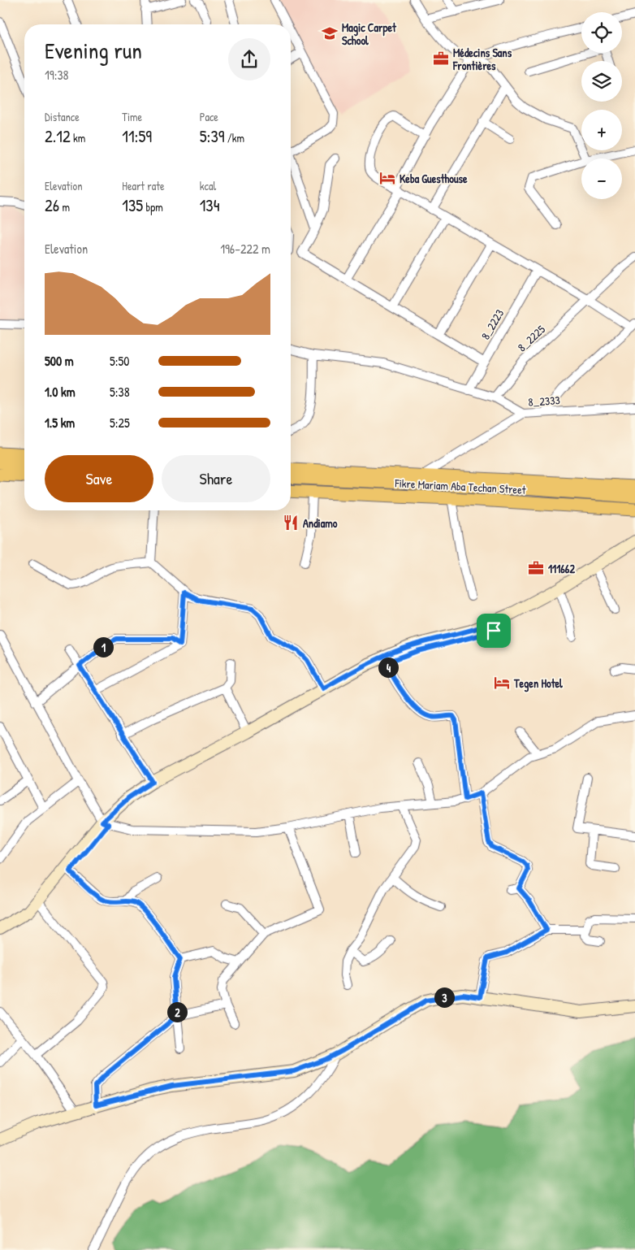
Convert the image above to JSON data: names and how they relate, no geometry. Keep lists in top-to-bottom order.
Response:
{
  "streets": {
    "main road": ["Fikre Mariam Aba Techan Street"],
    "street": ["8_2223", "8_2225", "8_2333"]
  },
  "places": {
    "school or university": ["Magic Carpet School"],
    "office": ["Médecins Sans Frontières", "111662"],
    "hotel": ["Keba Guesthouse", "Tegen Hotel"],
    "restaurant": ["Andiamo"]
  },
  "page": {
    "map_buttons": ["+", "−"],
    "heading": ["Evening run", "19:38"],
    "stats": [
      ["Distance", "2.12 km"],
      ["Time", "11:59"],
      ["Pace", "5:39 /km"],
      ["Elevation", "26 m"],
      ["Heart rate", "135 bpm"],
      ["kcal", "134"]
    ],
    "chart": ["Elevation", "196–222 m"],
    "list": [
      {
        "name": "500 m",
        "note": "5:50"
      },
      {
        "name": "1.0 km",
        "note": "5:38"
      },
      {
        "name": "1.5 km",
        "note": "5:25"
      }
    ],
    "buttons": ["Save", "Share"],
    "pins": [
      "1",
      "4",
      "3",
      "2"
    ]
  }
}
